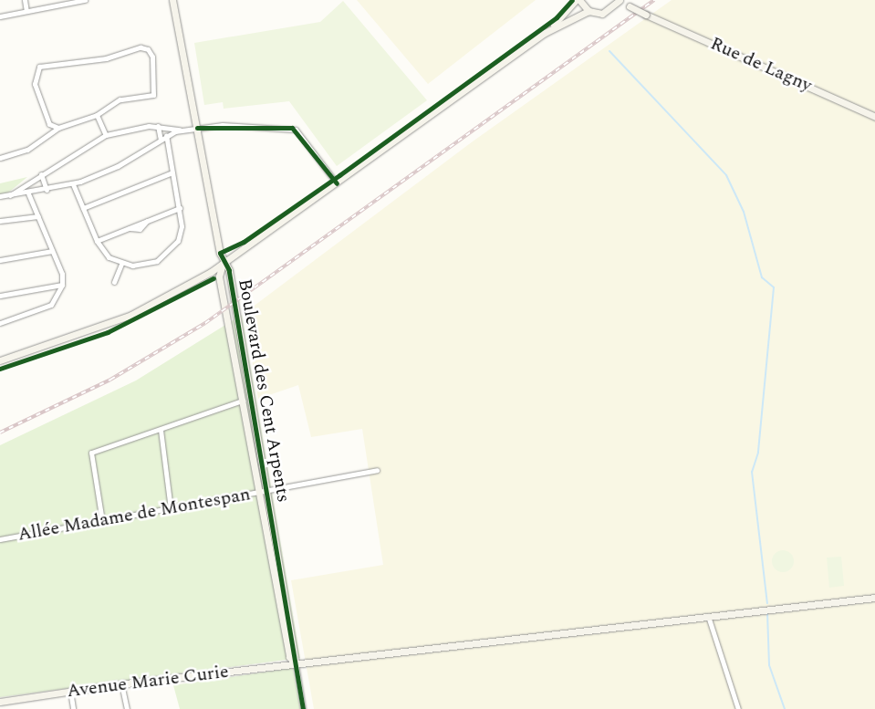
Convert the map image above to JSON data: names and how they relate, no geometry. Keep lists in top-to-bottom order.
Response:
{
  "streets": {
    "main road": ["Rue de Lagny", "Boulevard des Cent Arpents", "Avenue Marie Curie"],
    "street": ["Allée Madame de Montespan"]
  },
  "crossings": [
    ["Boulevard des Cent Arpents", "Allée Madame de Montespan"],
    ["Boulevard des Cent Arpents", "Avenue Marie Curie"]
  ]
}
